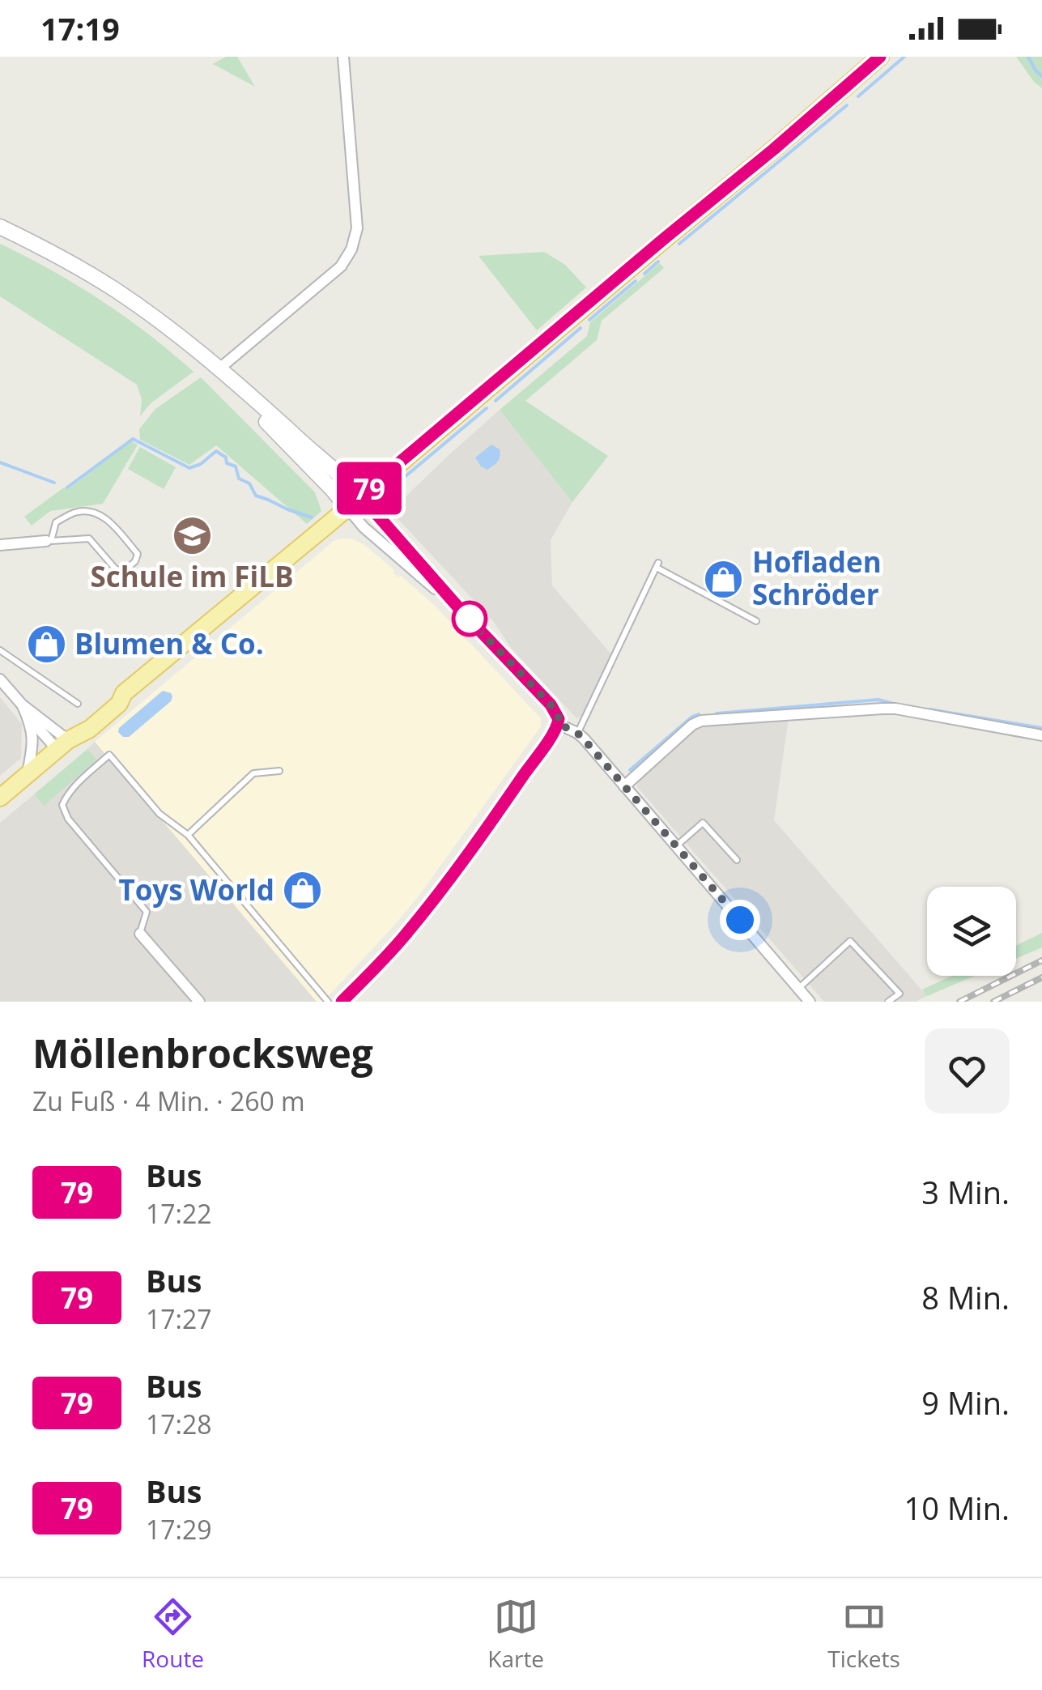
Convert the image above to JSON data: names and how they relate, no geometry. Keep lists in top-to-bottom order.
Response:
{
  "places": {
    "school or university": ["Schule im FiLB"],
    "shop": ["Hofladen Schröder", "Blumen & Co.", "Toys World"]
  },
  "lines": ["bus line 79"],
  "page": {
    "status": "17:19",
    "on_map": "79",
    "heading": ["Möllenbrocksweg", "Zu Fuß · 4 Min. · 260 m"],
    "list": [
      {
        "mark": "79",
        "name": "Bus",
        "note": "17:22",
        "value": "3 Min."
      },
      {
        "mark": "79",
        "name": "Bus",
        "note": "17:27",
        "value": "8 Min."
      },
      {
        "mark": "79",
        "name": "Bus",
        "note": "17:28",
        "value": "9 Min."
      },
      {
        "mark": "79",
        "name": "Bus",
        "note": "17:29",
        "value": "10 Min."
      }
    ],
    "tabs": ["Route", "Karte", "Tickets"]
  }
}
